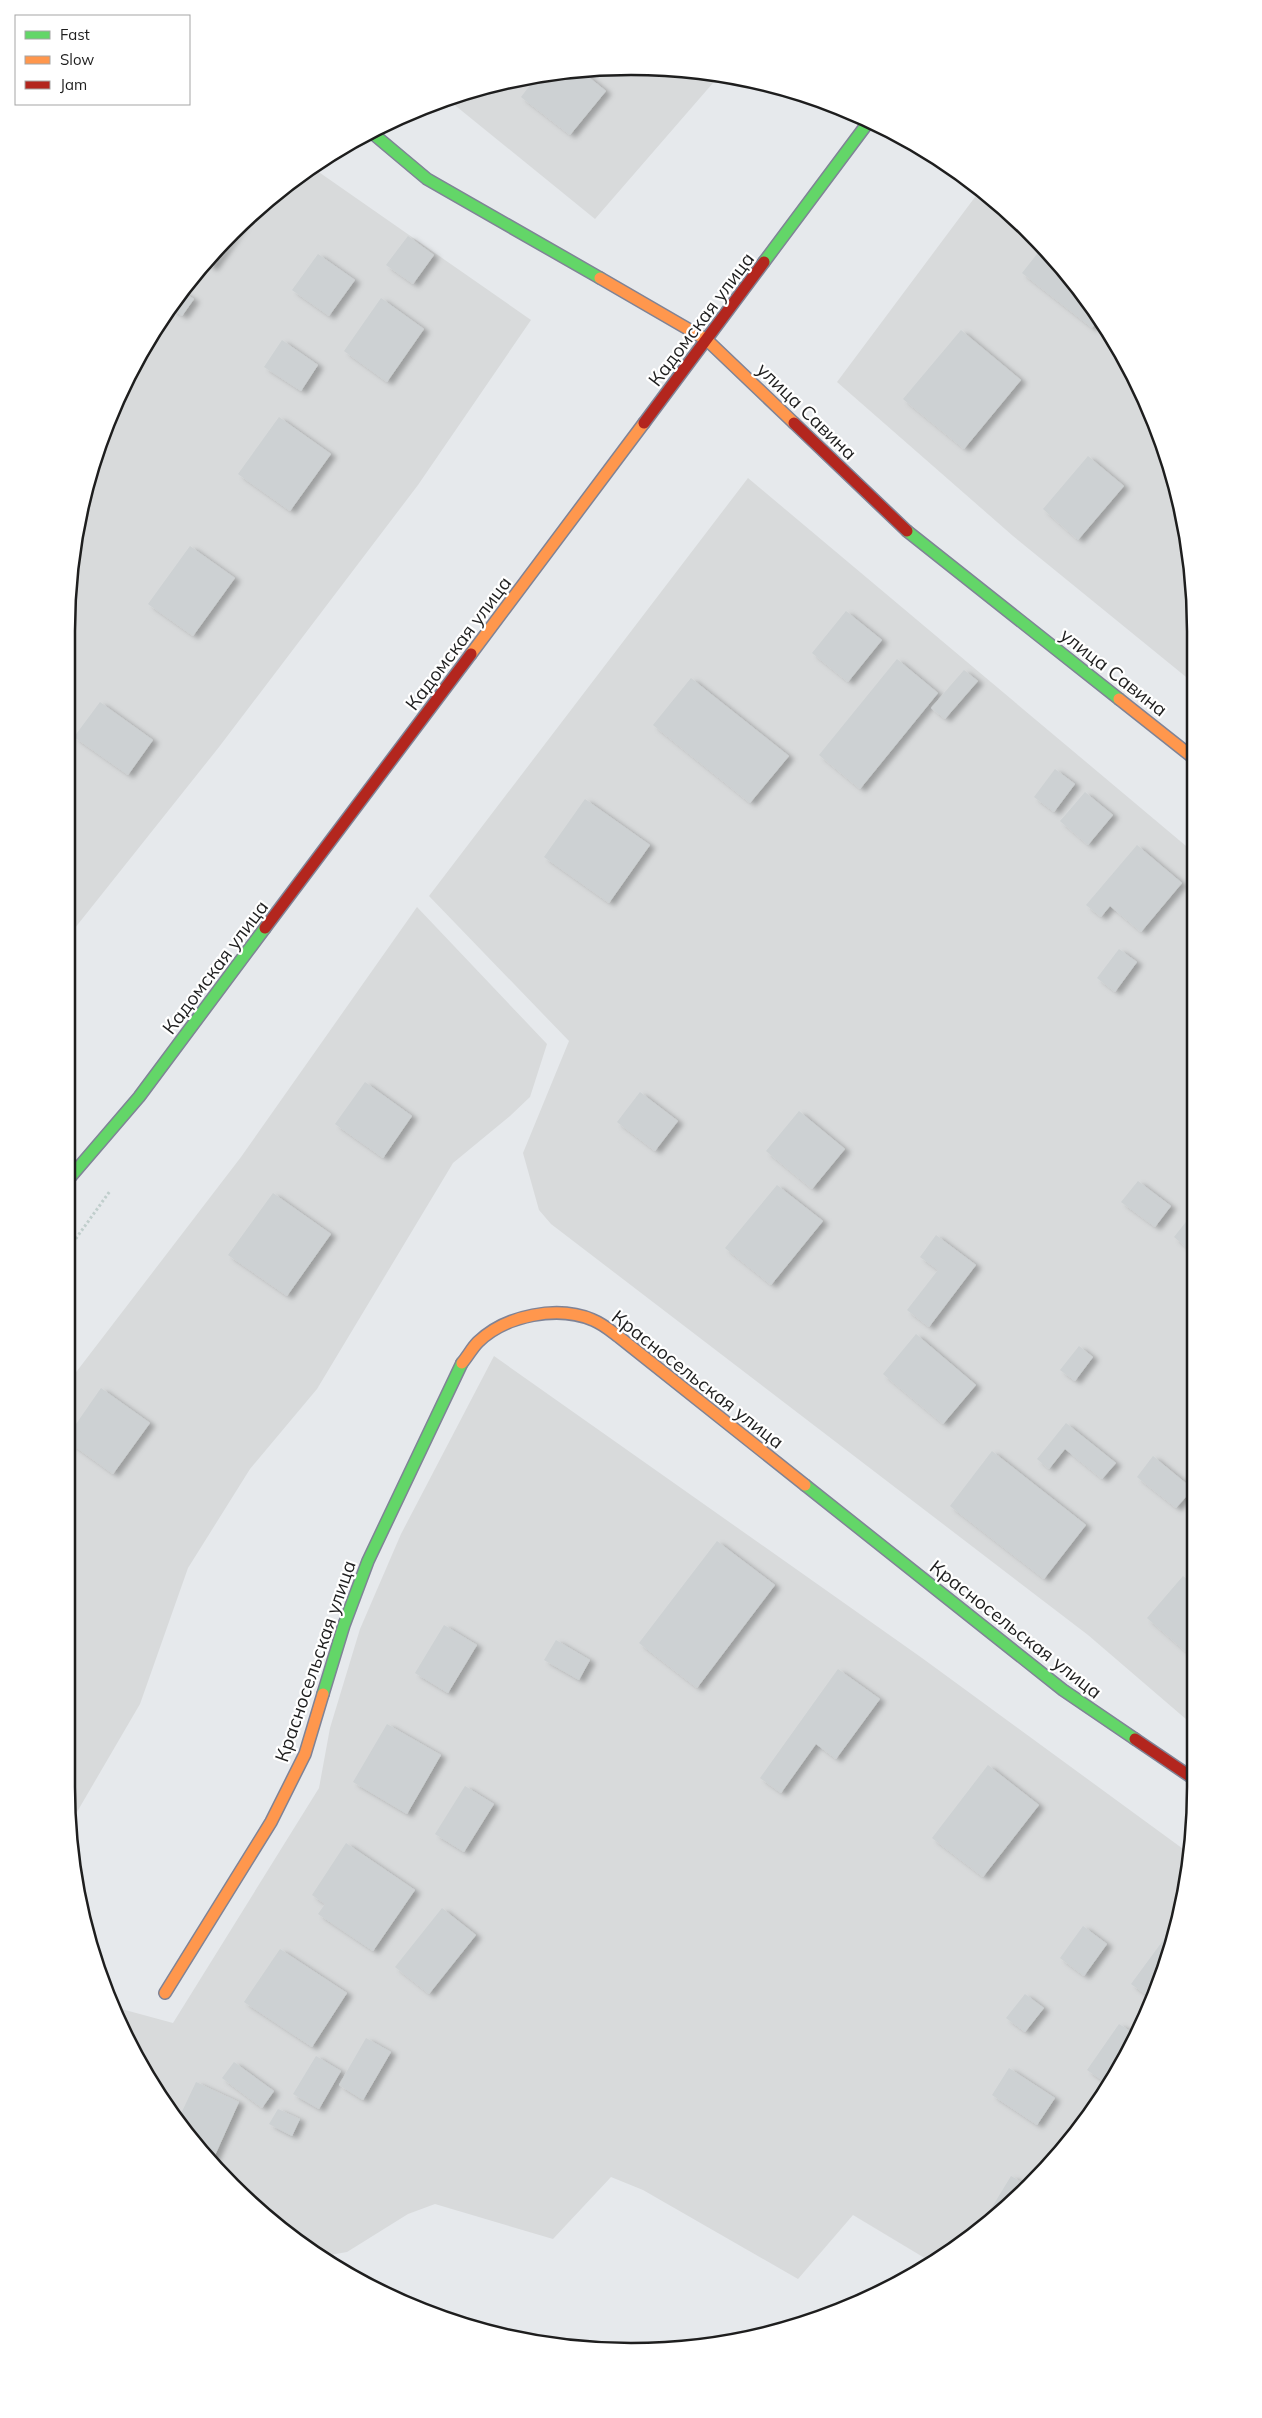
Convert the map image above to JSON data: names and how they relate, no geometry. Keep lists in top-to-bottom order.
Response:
{
  "streets": {
    "street": ["Кадомская улица", "улица Савина", "Красносельская улица"]
  },
  "crossings": [
    ["Кадомская улица", "улица Савина"]
  ],
  "legend": ["Fast", "Slow", "Jam"]
}
